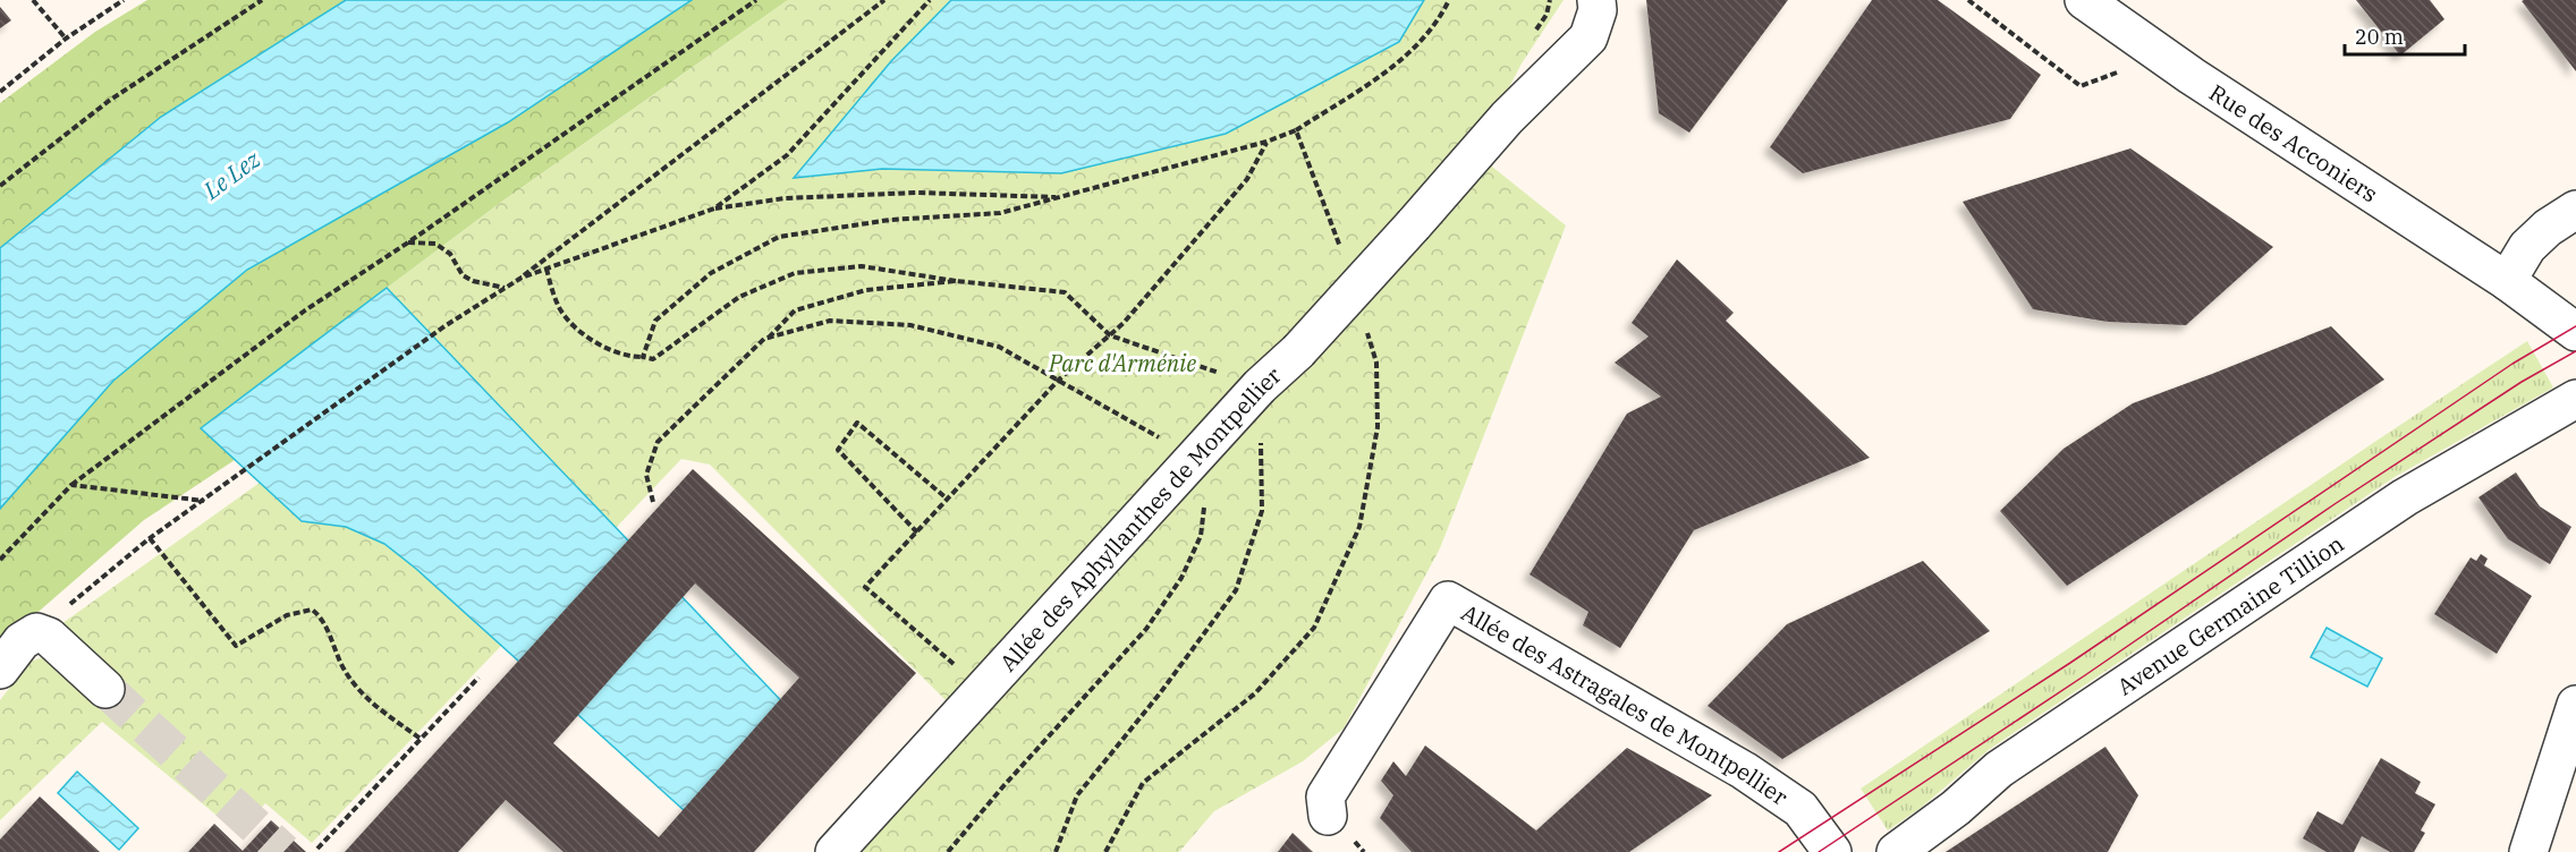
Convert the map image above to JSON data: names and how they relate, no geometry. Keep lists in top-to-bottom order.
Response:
{
  "streets": {
    "street": [
      "Rue des Acconiers",
      "Allée des Aphyllanthes de Montpellier",
      "Avenue Germaine Tillion",
      "Allée des Astragales de Montpellier"
    ]
  },
  "water": ["Le Lez"],
  "parks": ["Parc d'Arménie"],
  "scale_bar": "20 m"
}
